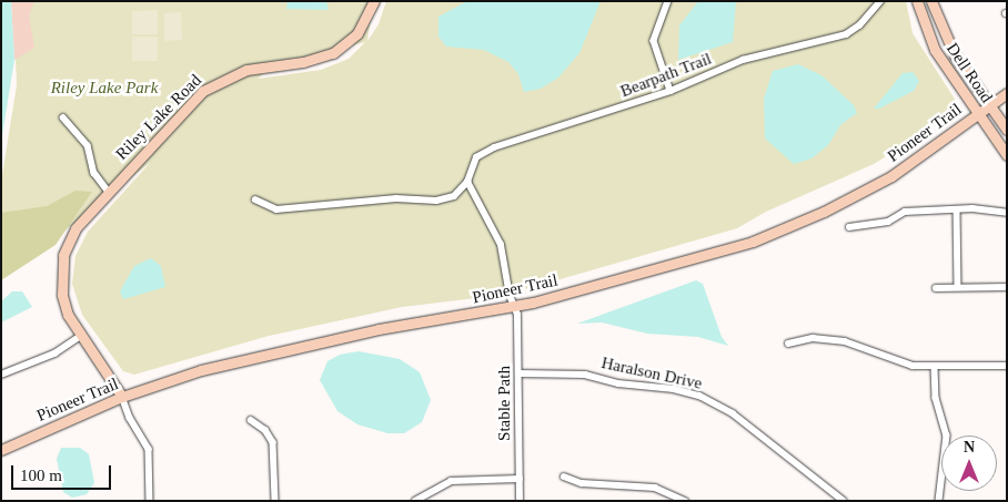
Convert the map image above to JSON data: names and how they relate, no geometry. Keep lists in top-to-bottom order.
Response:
{
  "streets": {
    "main road": ["Dell Road", "Riley Lake Road", "Pioneer Trail"],
    "street": ["Bearpath Trail", "Haralson Drive", "Stable Path"]
  },
  "crossings": [
    ["Dell Road", "Pioneer Trail"],
    ["Riley Lake Road", "Pioneer Trail"],
    ["Pioneer Trail", "Stable Path"],
    ["Haralson Drive", "Stable Path"]
  ],
  "parks": ["Riley Lake Park"],
  "scale_bar": "100 m",
  "north": "top"
}
